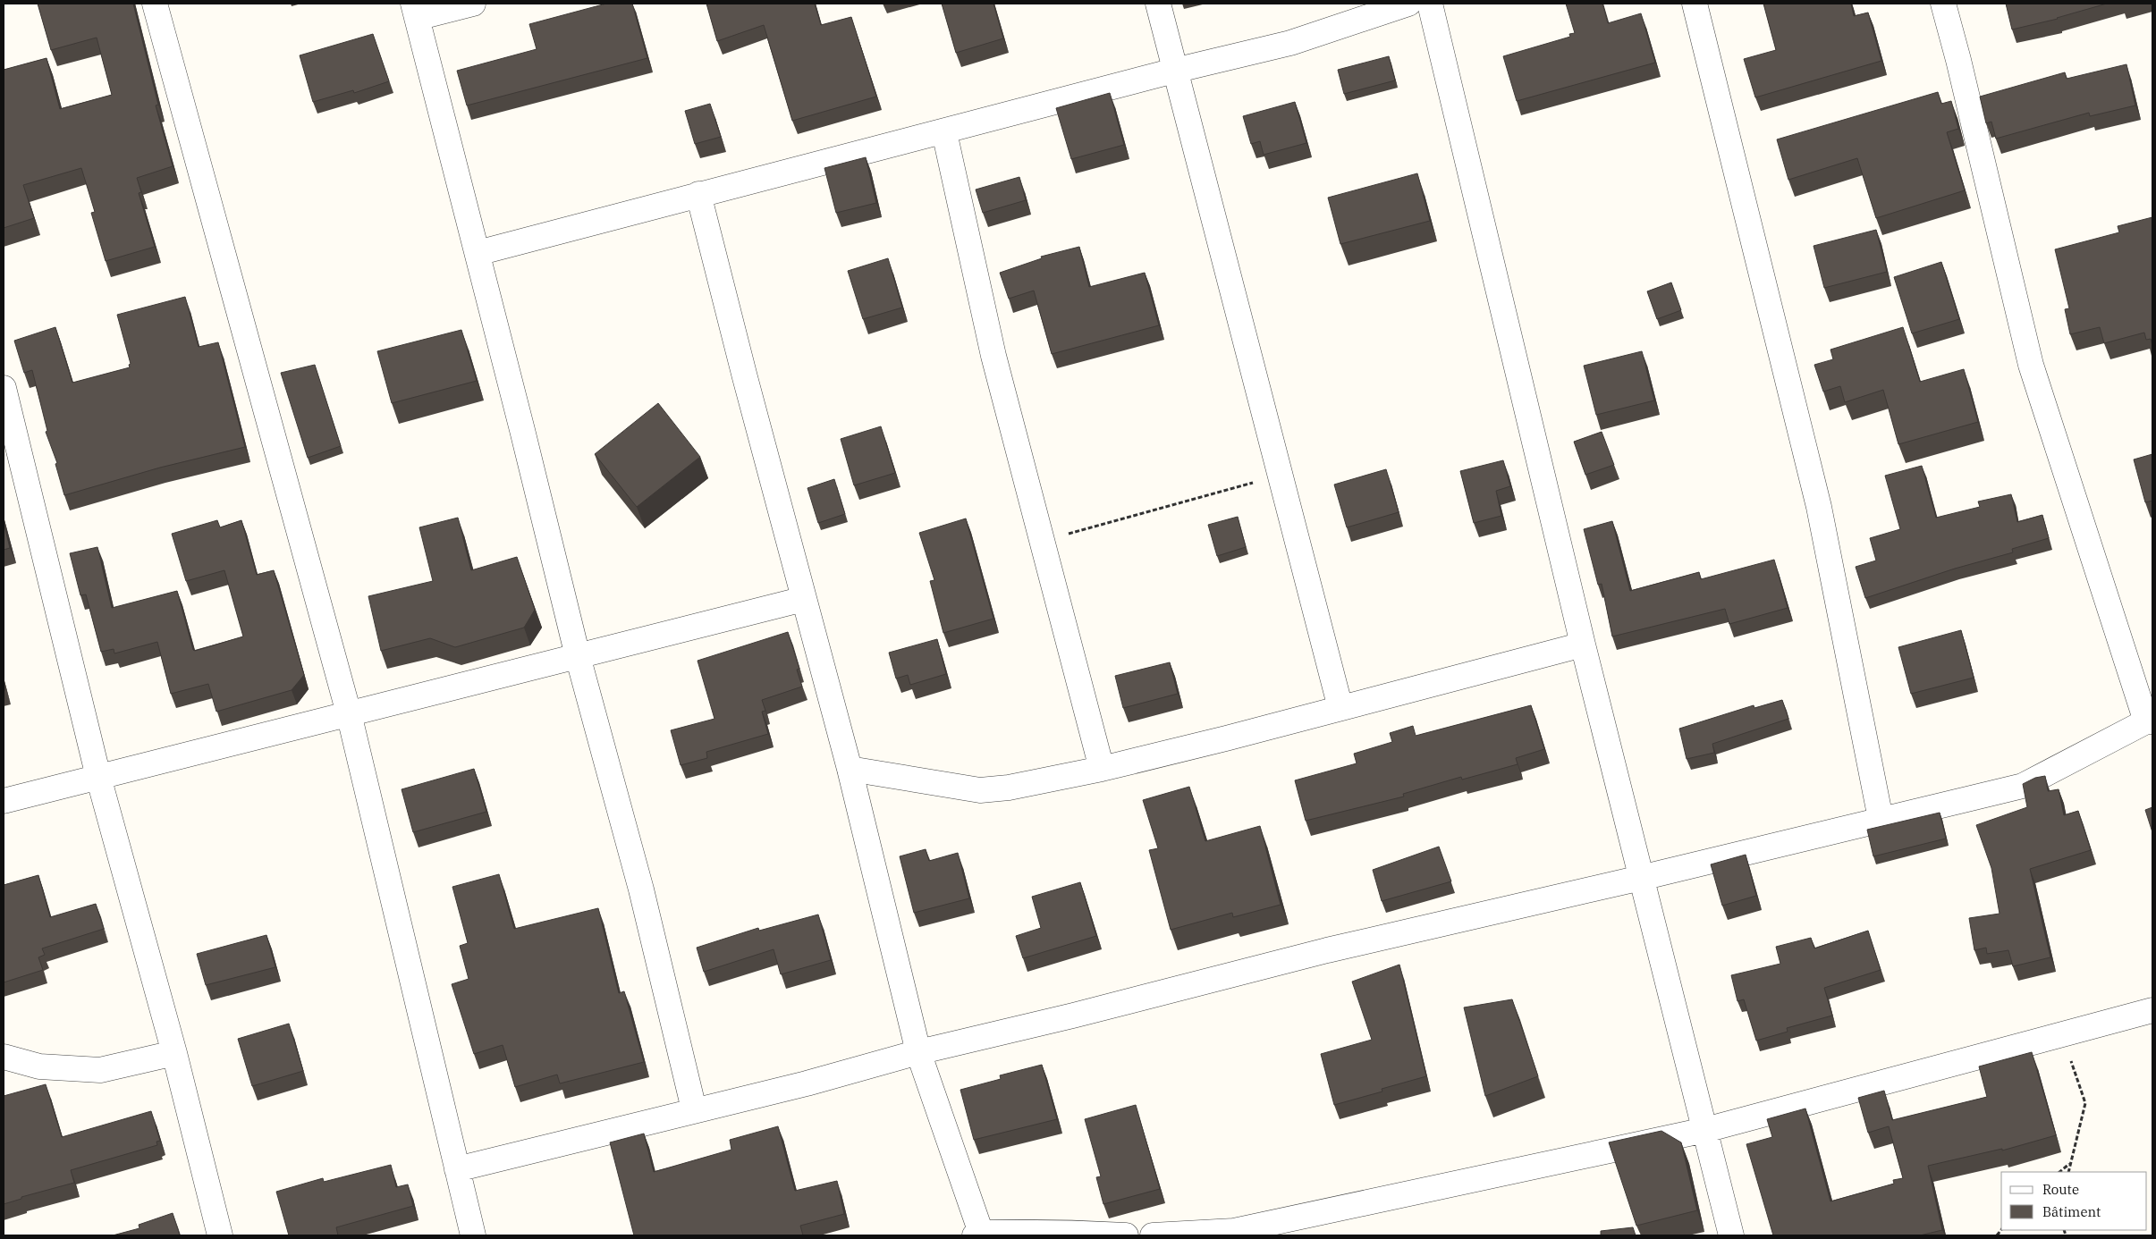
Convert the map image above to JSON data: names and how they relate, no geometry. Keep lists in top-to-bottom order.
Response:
{
  "legend": ["Route", "Bâtiment"]
}
